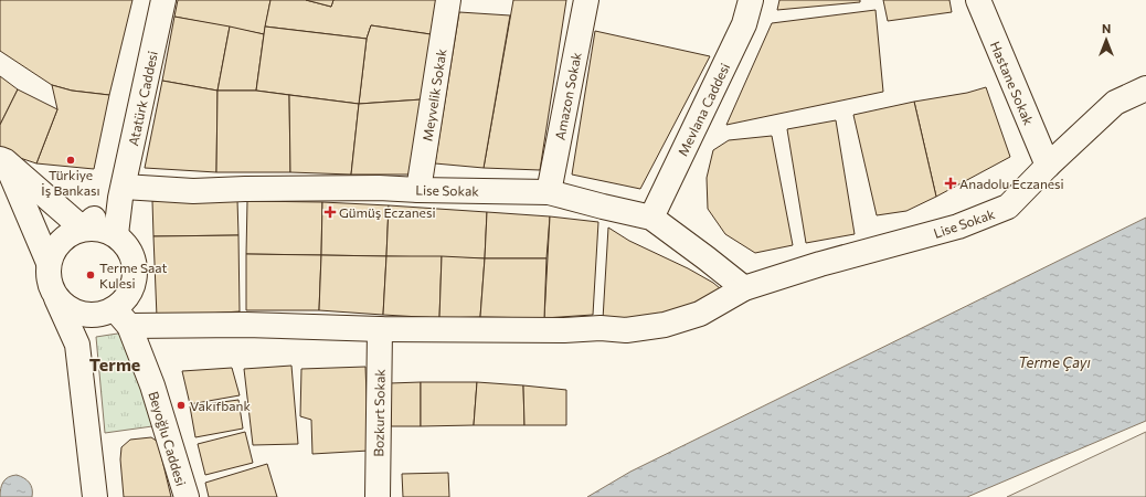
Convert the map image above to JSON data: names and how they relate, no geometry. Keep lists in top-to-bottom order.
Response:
{
  "streets": {
    "street": [
      "Hastane Sokak",
      "Meyvelik Sokak",
      "Amazon Sokak",
      "Atatürk Caddesi",
      "Mevlana Caddesi",
      "Lise Sokak",
      "Bozkurt Sokak",
      "Beyoğlu Caddesi"
    ]
  },
  "crossings": [
    ["Hastane Sokak", "Lise Sokak"],
    ["Meyvelik Sokak", "Lise Sokak"],
    ["Amazon Sokak", "Lise Sokak"],
    ["Atatürk Caddesi", "Lise Sokak"],
    ["Atatürk Caddesi", "Beyoğlu Caddesi"],
    ["Mevlana Caddesi", "Lise Sokak"],
    ["Lise Sokak", "Bozkurt Sokak"],
    ["Lise Sokak", "Beyoğlu Caddesi"]
  ],
  "districts": ["Terme"],
  "water": ["Terme Çayı"],
  "places": {
    "other": ["Türkiye İş Bankası", "Terme Saat Kulesi", "Vakıfbank"],
    "health": ["Anadolu Eczanesi", "Gümüş Eczanesi"]
  },
  "north": "top"
}
